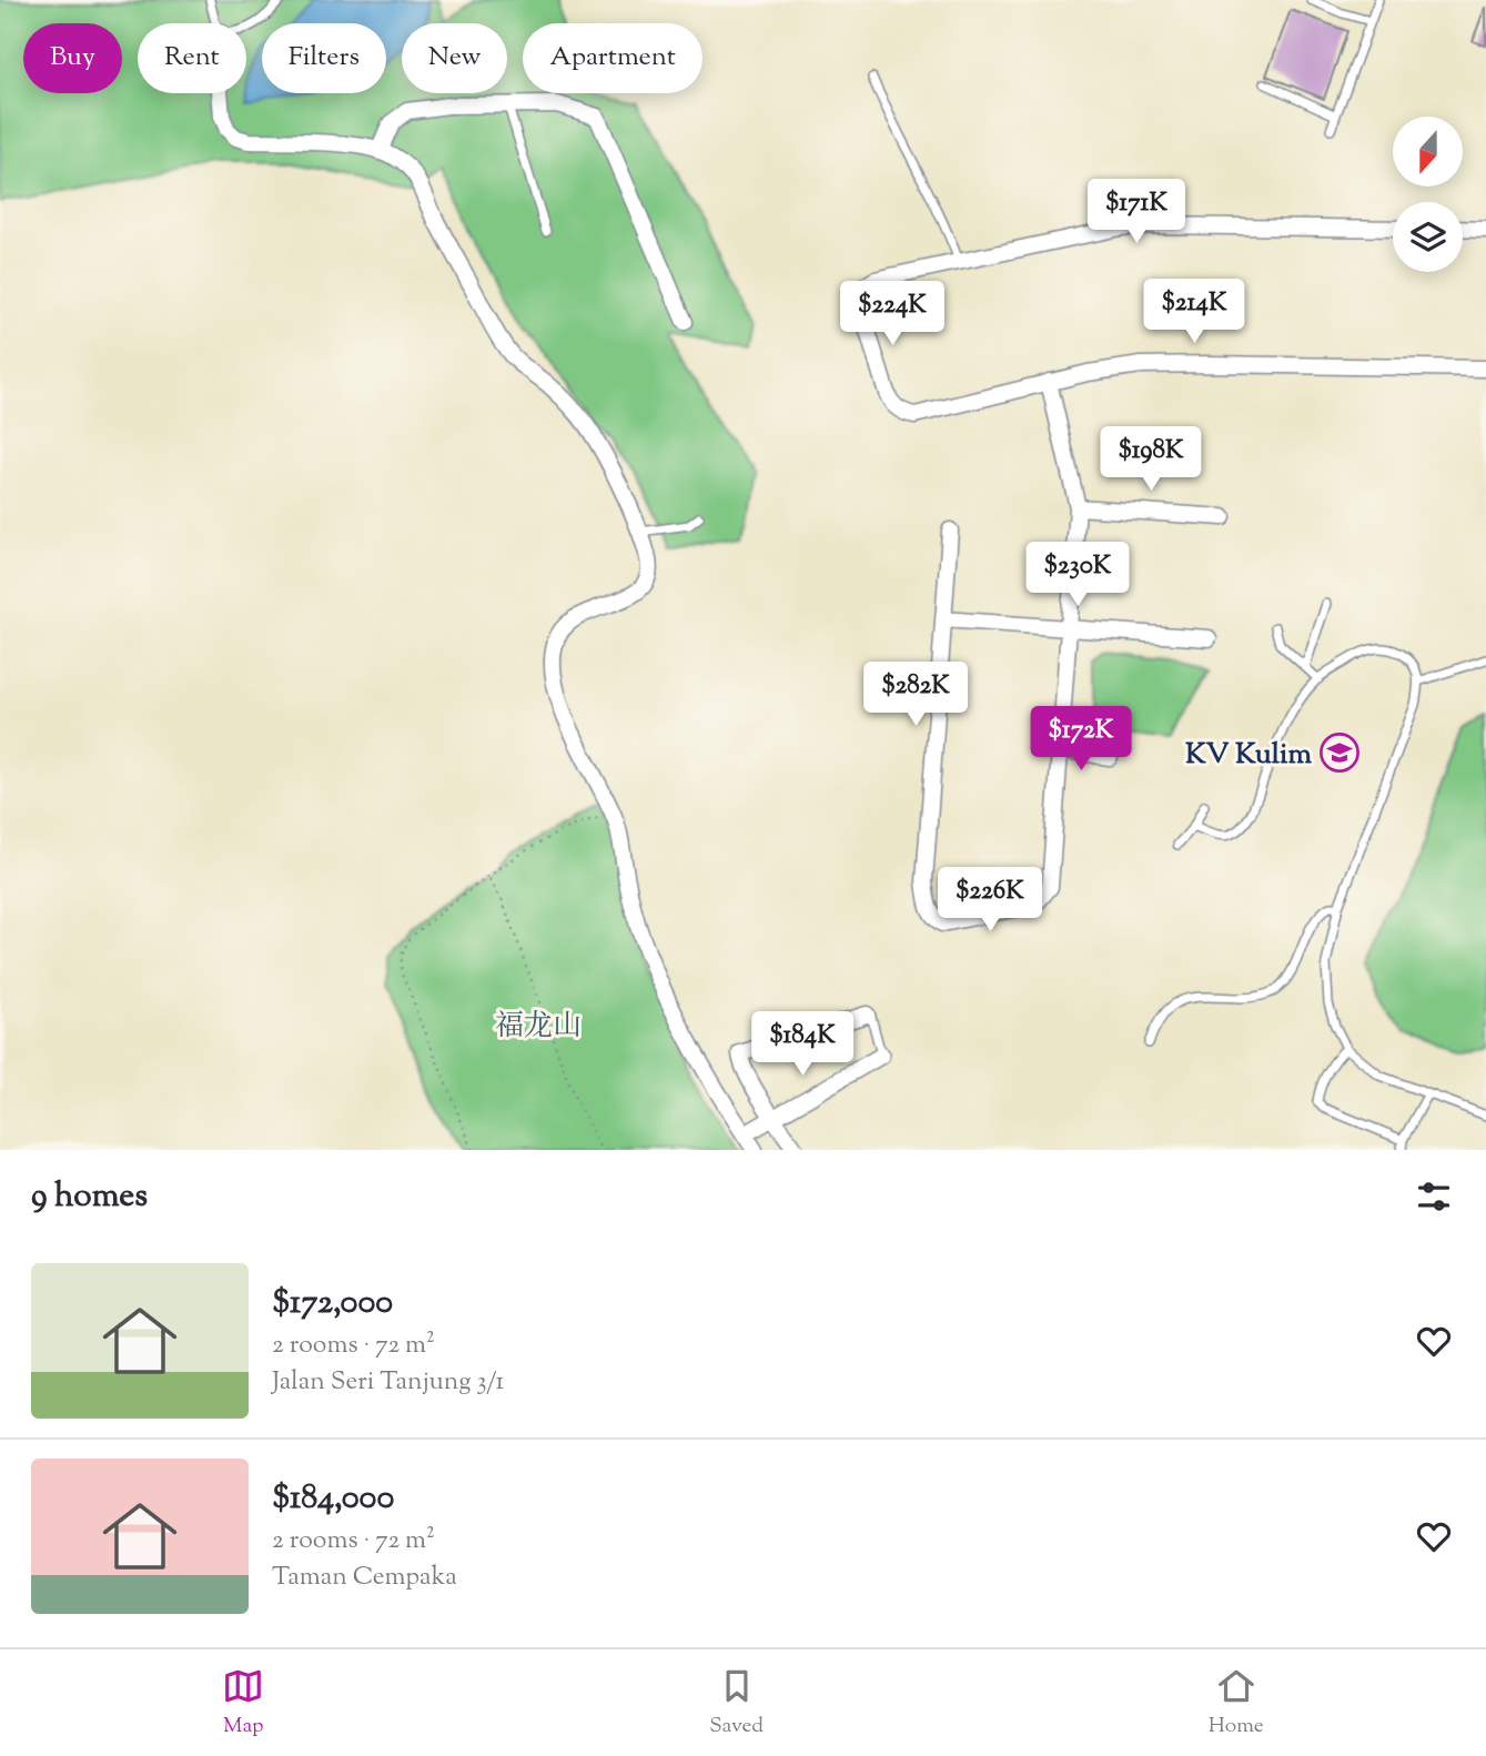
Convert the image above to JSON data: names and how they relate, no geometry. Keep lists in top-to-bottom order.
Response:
{
  "parks": ["福龙山"],
  "places": {
    "school or university": ["KV Kulim"]
  },
  "north": "bottom",
  "page": {
    "chip": [
      "Buy",
      "Rent",
      "Filters",
      "New",
      "Apartment"
    ],
    "price": [
      "$171K",
      "$214K",
      "$224K",
      "$198K",
      "$230K",
      "$282K",
      "$172K",
      "$226K",
      "$184K"
    ],
    "heading": "9 homes",
    "list": [
      {
        "name": "$172,000",
        "note": "2 rooms · 72 m² · Jalan Seri Tanjung 3/1"
      },
      {
        "name": "$184,000",
        "note": "2 rooms · 72 m² · Taman Cempaka"
      }
    ],
    "tabs": ["Map", "Saved", "Home"]
  }
}
